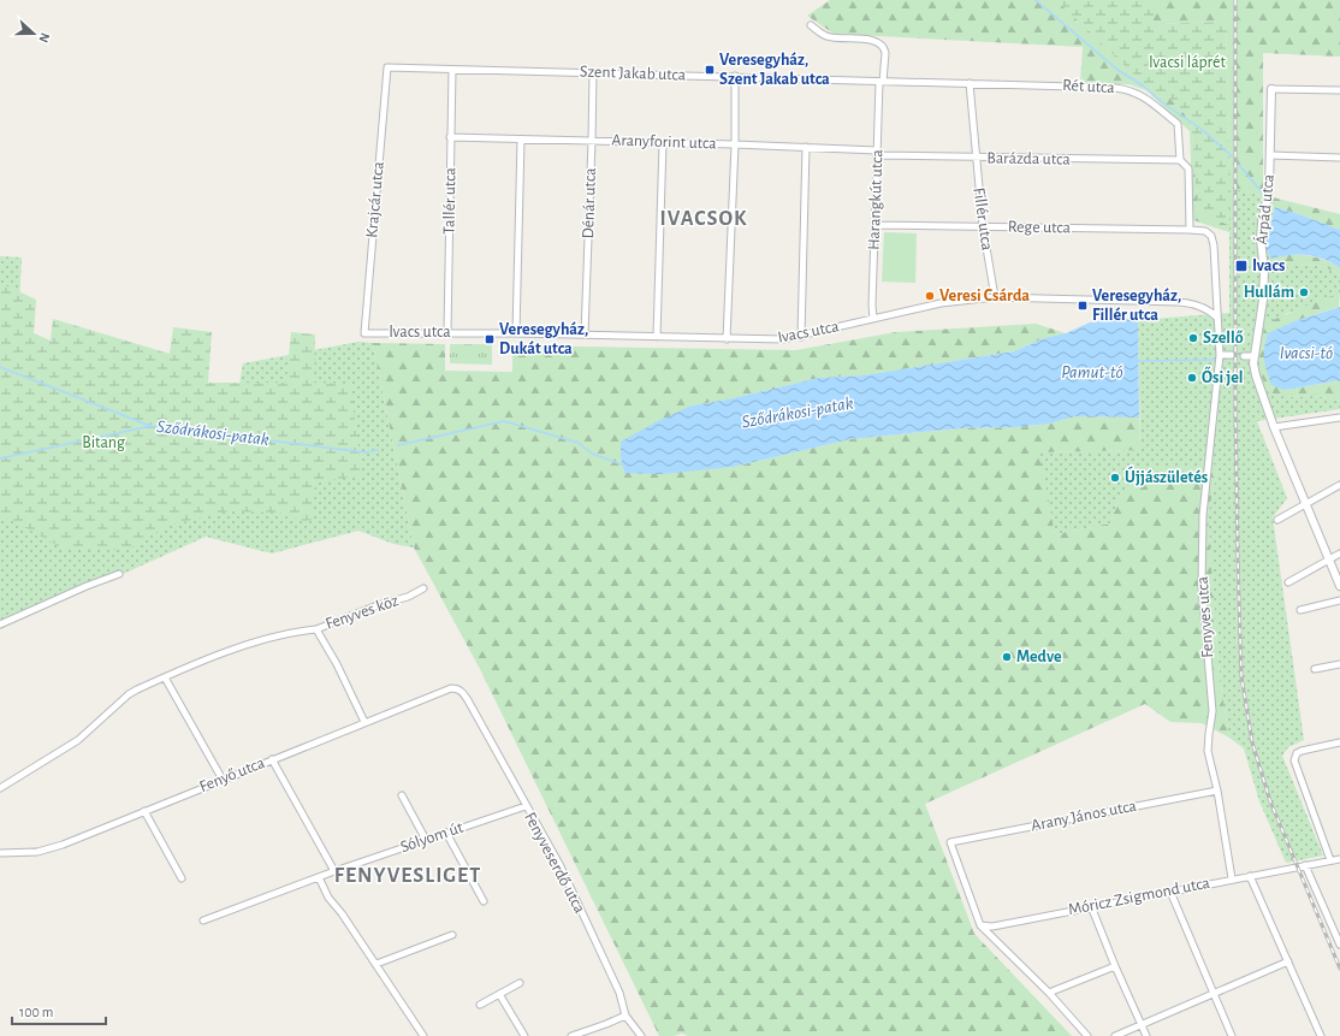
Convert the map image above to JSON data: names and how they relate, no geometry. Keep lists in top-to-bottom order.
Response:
{
  "streets": {
    "street": [
      "Szent Jakab utca",
      "Rét utca",
      "Aranyforint utca",
      "Barázda utca",
      "Krajcár utca",
      "Harangkút utca",
      "Tallér utca",
      "Dénár utca",
      "Árpád utca",
      "Fillér utca",
      "Rege utca",
      "Ivacs utca",
      "Fenyves köz",
      "Fenyves utca",
      "Fenyő utca",
      "Arany János utca",
      "Sólyom út",
      "Fenyveserdő utca",
      "Móricz Zsigmond utca"
    ]
  },
  "crossings": [
    ["Szent Jakab utca", "Rét utca"],
    ["Szent Jakab utca", "Krajcár utca"],
    ["Szent Jakab utca", "Harangkút utca"],
    ["Szent Jakab utca", "Tallér utca"],
    ["Szent Jakab utca", "Dénár utca"],
    ["Rét utca", "Barázda utca"],
    ["Rét utca", "Harangkút utca"],
    ["Rét utca", "Fillér utca"],
    ["Rét utca", "Rege utca"],
    ["Aranyforint utca", "Barázda utca"],
    ["Aranyforint utca", "Harangkút utca"],
    ["Aranyforint utca", "Tallér utca"],
    ["Aranyforint utca", "Dénár utca"],
    ["Barázda utca", "Harangkút utca"],
    ["Barázda utca", "Fillér utca"],
    ["Krajcár utca", "Ivacs utca"],
    ["Harangkút utca", "Rege utca"],
    ["Harangkút utca", "Ivacs utca"],
    ["Tallér utca", "Ivacs utca"],
    ["Dénár utca", "Ivacs utca"],
    ["Fillér utca", "Rege utca"],
    ["Fillér utca", "Ivacs utca"],
    ["Rege utca", "Fenyves utca"],
    ["Ivacs utca", "Fenyves utca"],
    ["Fenyves köz", "Fenyő utca"],
    ["Fenyves utca", "Arany János utca"],
    ["Fenyves utca", "Móricz Zsigmond utca"],
    ["Fenyő utca", "Fenyveserdő utca"],
    ["Arany János utca", "Móricz Zsigmond utca"],
    ["Sólyom út", "Fenyveserdő utca"]
  ],
  "districts": ["IVACSOK", "FENYVESLIGET"],
  "water": ["Ivacsi-tó", "Pamut-tó", "Sződrákosi-patak"],
  "parks": ["Ivacsi láprét", "Bitang"],
  "places": {
    "transit": [
      "Veresegyház, Szent Jakab utca",
      "Ivacs",
      "Veresegyház, Fillér utca",
      "Veresegyház, Dukát utca"
    ],
    "other": [
      "Hullám",
      "Veresi Csárda",
      "Szellő",
      "Ősi jel",
      "Újjászületés",
      "Medve"
    ]
  },
  "scale_bar": "100 m",
  "north": "right"
}
